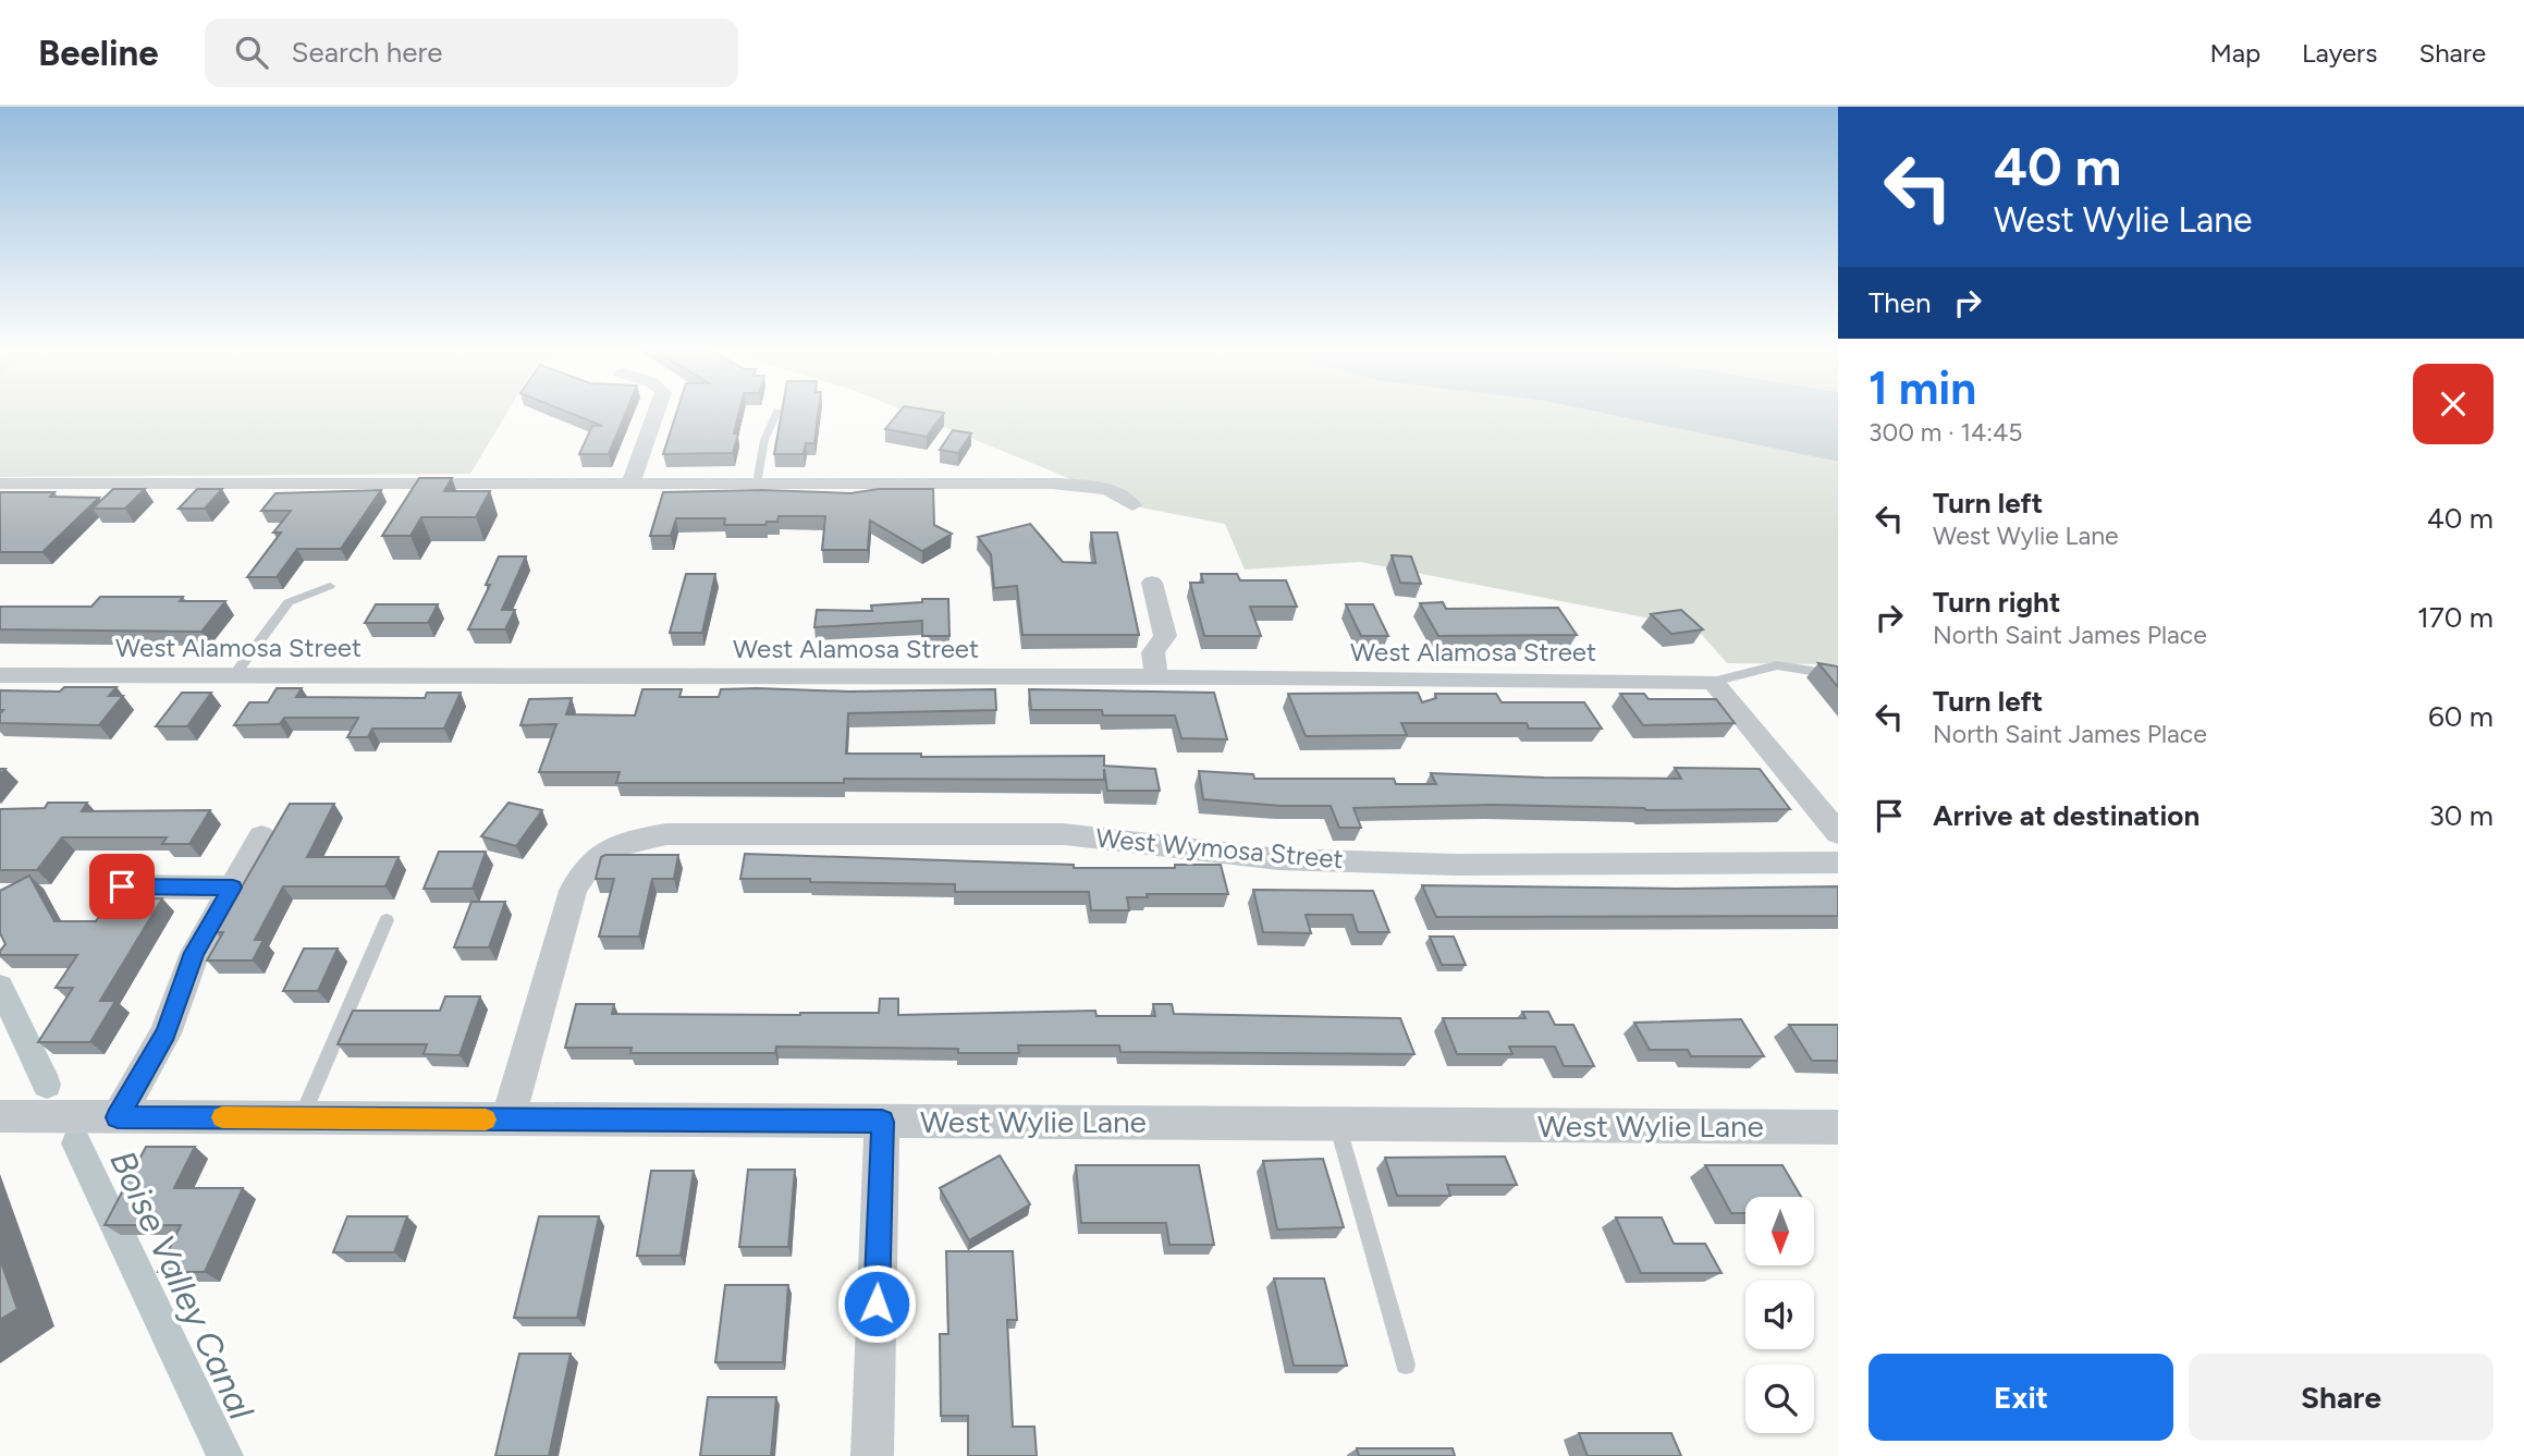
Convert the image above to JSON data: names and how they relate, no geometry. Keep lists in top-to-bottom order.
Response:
{
  "streets": {
    "street": ["West Alamosa Street", "West Wymosa Street", "West Wylie Lane"]
  },
  "crossings": [
    ["West Wymosa Street", "West Wylie Lane"]
  ],
  "water": ["Boise Valley Canal"],
  "north": "bottom",
  "page": {
    "header": "Beeline",
    "search": "Search here",
    "nav": ["Map", "Layers", "Share"],
    "turn": ["40 m", "West Wylie Lane"],
    "then": "Then",
    "heading": ["1 min", "300 m · 14:45"],
    "list": [
      {
        "name": "Turn left",
        "note": "West Wylie Lane",
        "value": "40 m"
      },
      {
        "name": "Turn right",
        "note": "North Saint James Place",
        "value": "170 m"
      },
      {
        "name": "Turn left",
        "note": "North Saint James Place",
        "value": "60 m"
      },
      {
        "name": "Arrive at destination",
        "value": "30 m"
      }
    ],
    "buttons": ["Exit", "Share"]
  }
}
